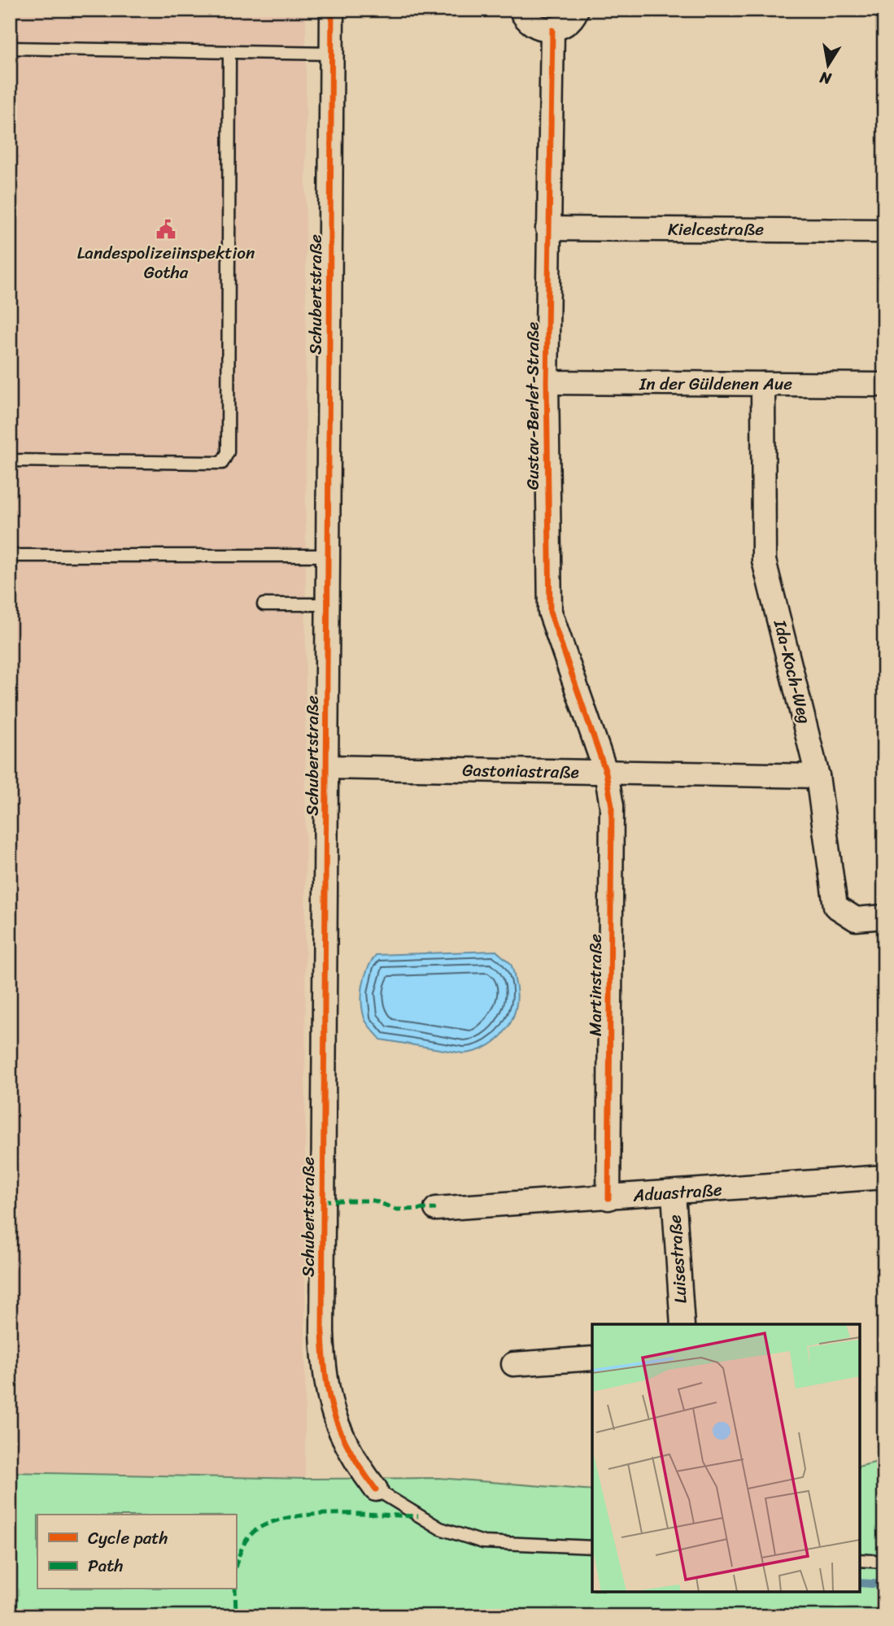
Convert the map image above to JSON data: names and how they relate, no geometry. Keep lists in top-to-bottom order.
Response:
{
  "streets": {
    "street": [
      "Kielcestraße",
      "Schubertstraße",
      "In der Güldenen Aue",
      "Gustav-Berlet-Straße",
      "Ida-Koch-Weg",
      "Gastoniastraße",
      "Martinstraße",
      "Aduastraße",
      "Luisestraße"
    ]
  },
  "crossings": [
    ["Kielcestraße", "Gustav-Berlet-Straße"],
    ["Schubertstraße", "Gastoniastraße"],
    ["In der Güldenen Aue", "Gustav-Berlet-Straße"],
    ["In der Güldenen Aue", "Ida-Koch-Weg"],
    ["Gustav-Berlet-Straße", "Gastoniastraße"],
    ["Gustav-Berlet-Straße", "Martinstraße"],
    ["Ida-Koch-Weg", "Gastoniastraße"],
    ["Gastoniastraße", "Martinstraße"],
    ["Martinstraße", "Aduastraße"],
    ["Aduastraße", "Luisestraße"]
  ],
  "places": {
    "public building": ["Landespolizeiinspektion Gotha"]
  },
  "legend": ["Cycle path", "Path"],
  "north": "bottom"
}
